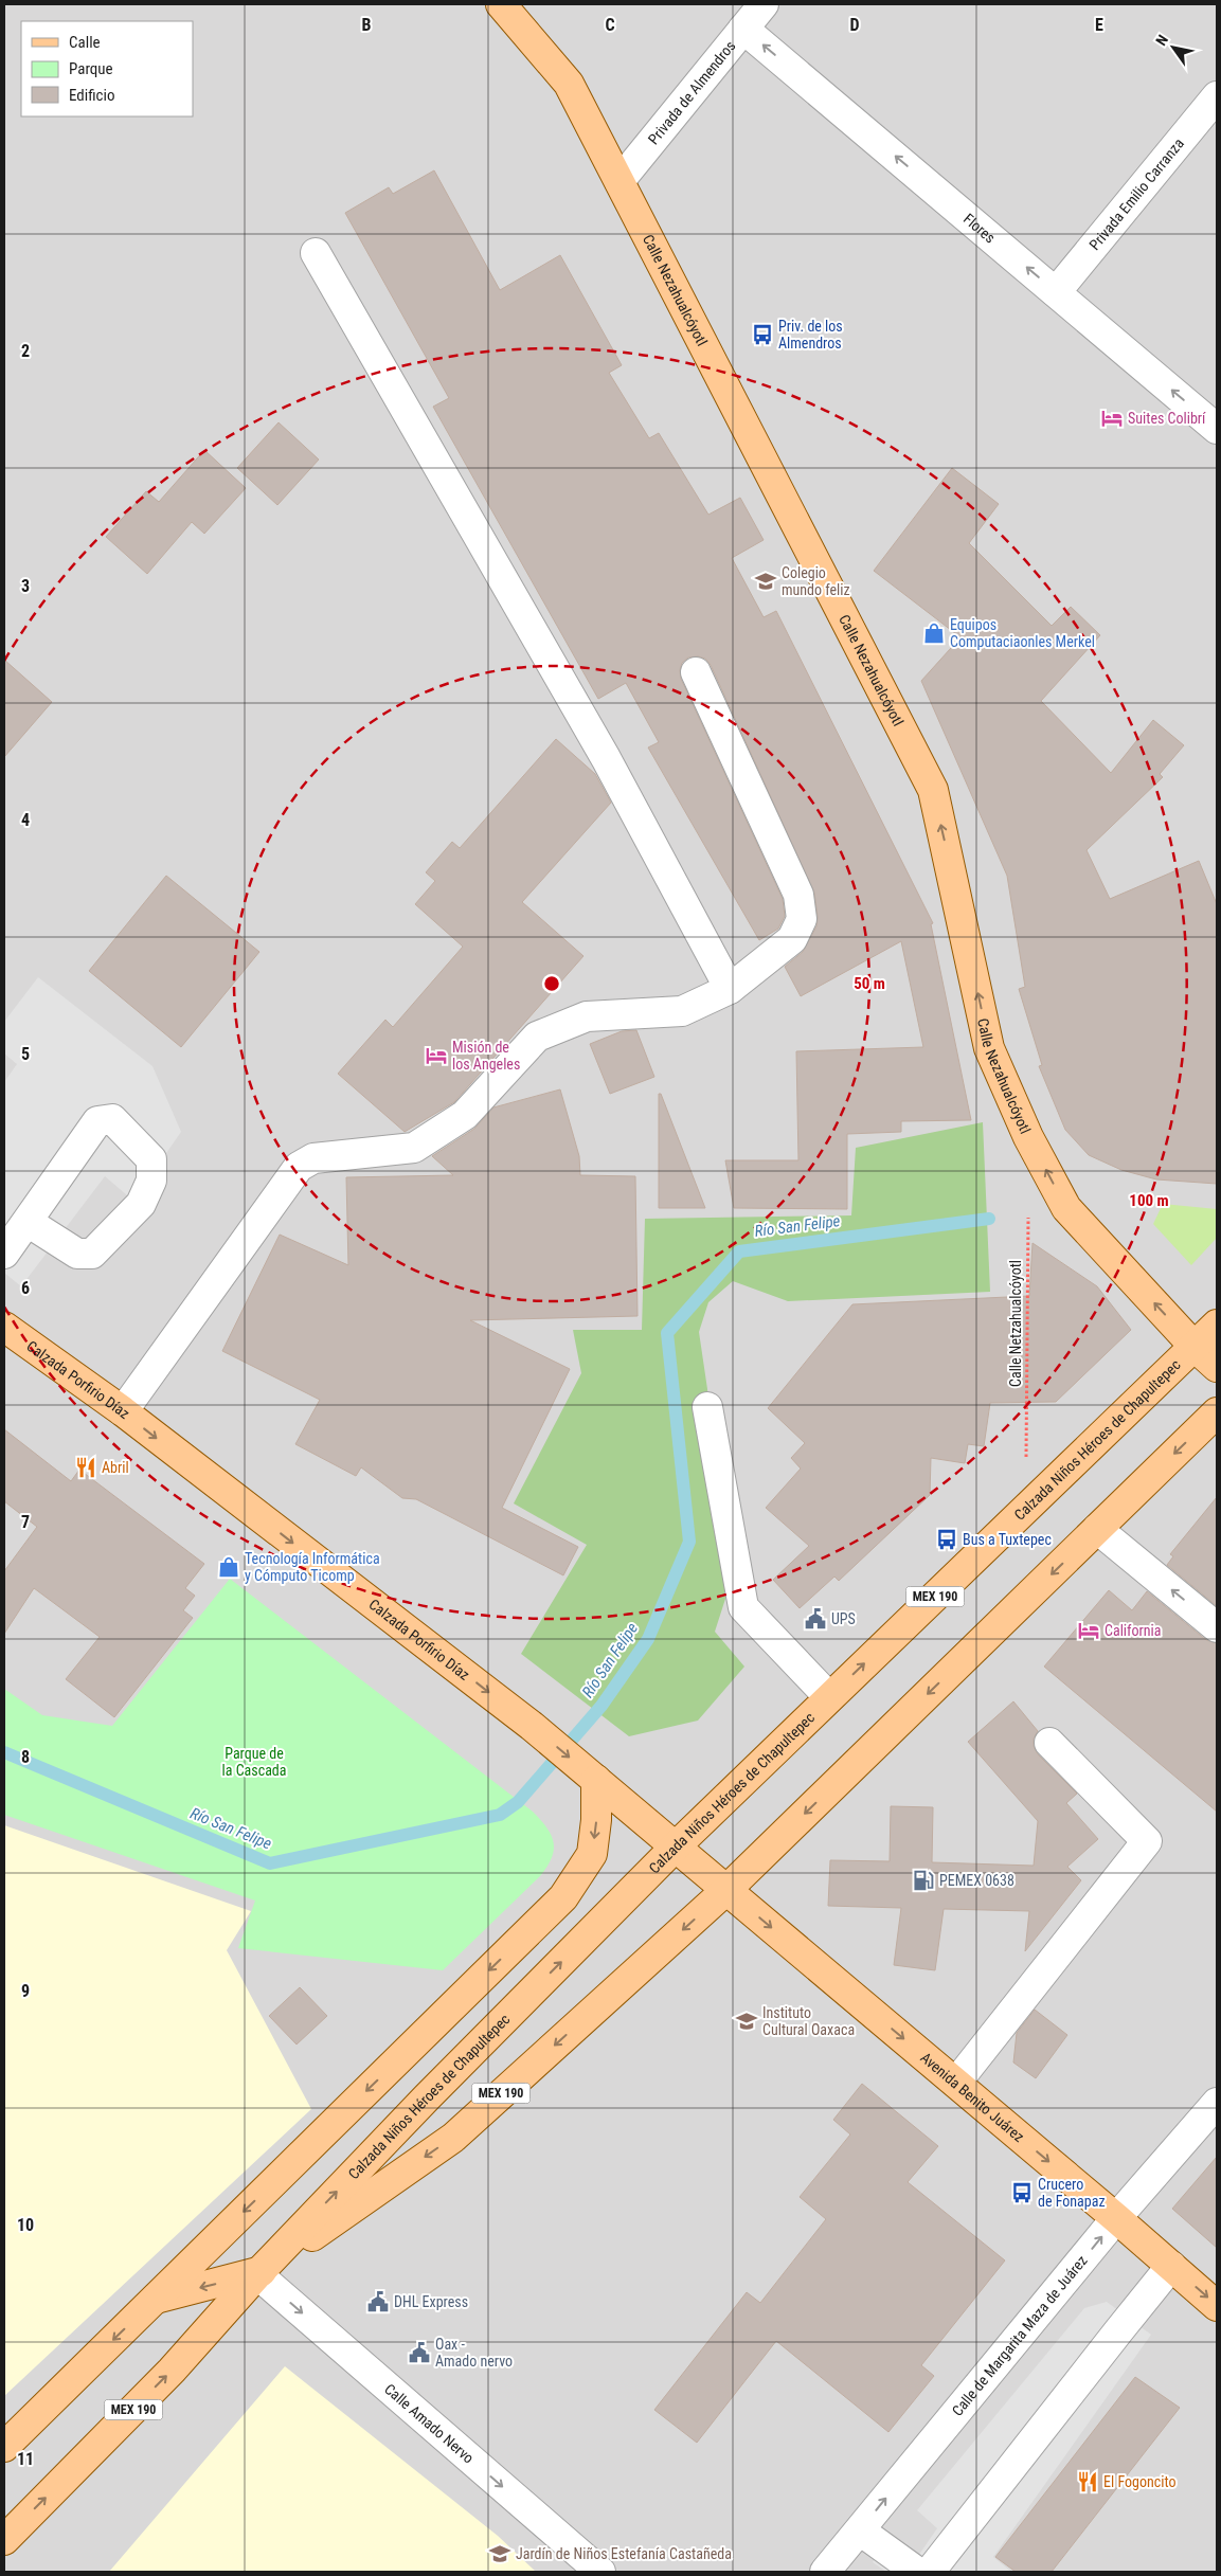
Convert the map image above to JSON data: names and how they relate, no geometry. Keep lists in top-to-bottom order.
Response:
{
  "streets": {
    "main road": [
      "Calle Nezahualcóyotl",
      "Calzada Porfirio Díaz",
      "Calzada Niños Héroes de Chapultepec",
      "MEX 190",
      "Avenida Benito Juárez"
    ],
    "street": [
      "Privada de Almendros",
      "Privada Emilio Carranza",
      "Flores",
      "Calle de Margarita Maza de Juárez",
      "Calle Amado Nervo"
    ],
    "path": ["Calle Netzahualcóyotl"]
  },
  "crossings": [
    ["Privada de Almendros", "Flores"],
    ["Privada de Almendros", "Calle Nezahualcóyotl"],
    ["Privada Emilio Carranza", "Flores"],
    ["Calle Nezahualcóyotl", "Calzada Niños Héroes de Chapultepec"],
    ["Calle Netzahualcóyotl", "Calzada Niños Héroes de Chapultepec"],
    ["Calzada Porfirio Díaz", "Calzada Niños Héroes de Chapultepec"],
    ["Calzada Porfirio Díaz", "Avenida Benito Juárez"],
    ["Calzada Niños Héroes de Chapultepec", "Avenida Benito Juárez"],
    ["Calzada Niños Héroes de Chapultepec", "Calle Amado Nervo"],
    ["Avenida Benito Juárez", "Calle de Margarita Maza de Juárez"]
  ],
  "one_way": [
    "Flores",
    "Calle Nezahualcóyotl",
    "Calzada Porfirio Díaz",
    "Avenida Benito Juárez",
    "Calle Amado Nervo"
  ],
  "water": ["Río San Felipe"],
  "parks": ["Parque de la Cascada"],
  "places": {
    "bus stop": ["Priv. de los Almendros", "Bus a Tuxtepec", "Crucero de Fonapaz"],
    "hotel": ["Suites Colibrí", "Misión de los Angeles", "California"],
    "school or university": ["Colegio mundo feliz", "Instituto Cultural Oaxaca", "Jardín de Niños Estefanía Castañeda"],
    "shop": ["Equipos Computaciaonles Merkel", "Tecnología Informática y Cómputo Ticomp"],
    "restaurant": ["Abril", "El Fogoncito"],
    "public building": ["UPS", "DHL Express", "Oax - Amado nervo"],
    "fuel station": ["PEMEX 0638"]
  },
  "legend": ["Calle", "Parque", "Edificio"],
  "north": "top left",
  "grid": {
    "columns": [
      "B",
      "C",
      "D",
      "E"
    ],
    "rows": [
      "2",
      "3",
      "4",
      "5",
      "6",
      "7",
      "8",
      "9",
      "10",
      "11"
    ]
  },
  "rings": ["50 m", "100 m"]
}
